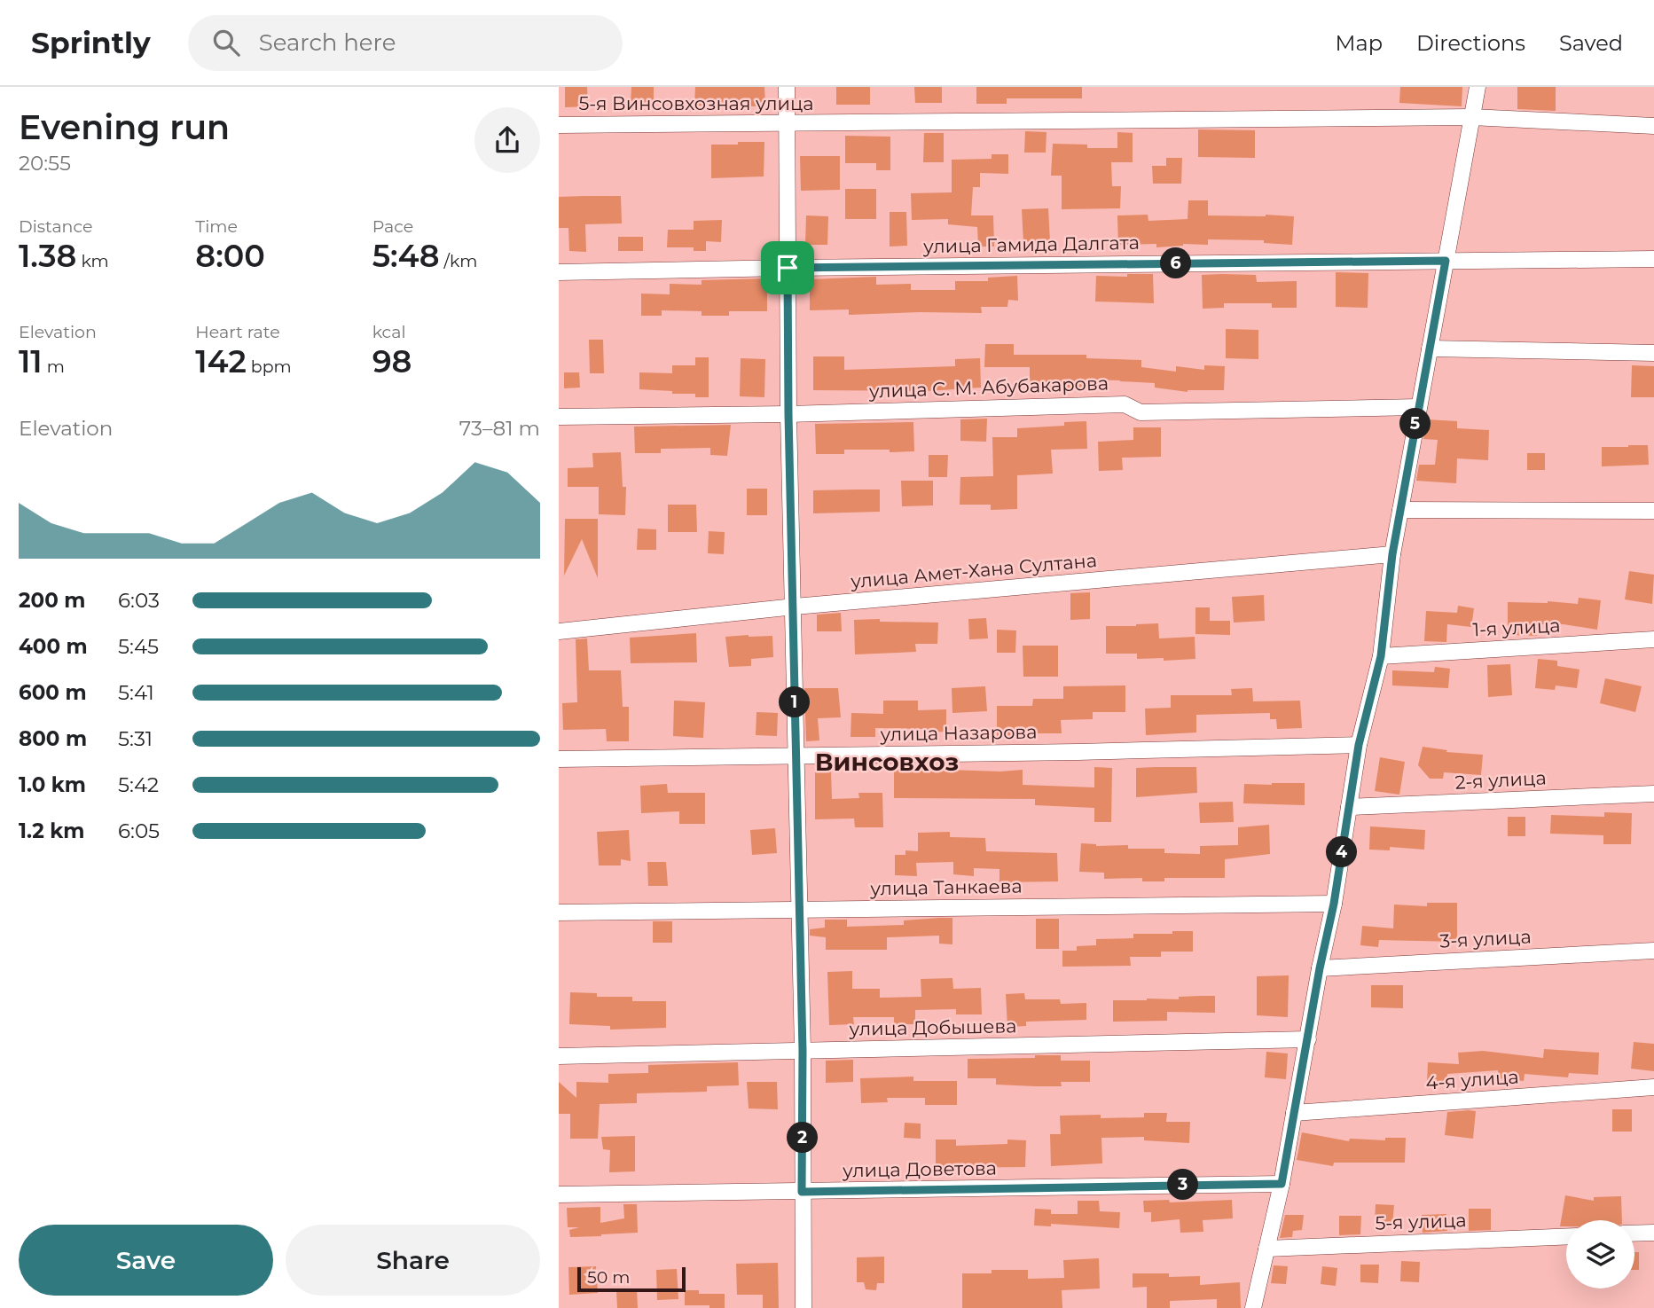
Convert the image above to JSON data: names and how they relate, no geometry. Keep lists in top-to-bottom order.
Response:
{
  "streets": {
    "street": [
      "5-я Винсовхозная улица",
      "улица Гамида Далгата",
      "улица С. М. Абубакарова",
      "улица Амет-Хана Султана",
      "1-я улица",
      "улица Назарова",
      "2-я улица",
      "улица Танкаева",
      "3-я улица",
      "улица Добышева",
      "4-я улица",
      "улица Доветова",
      "5-я улица"
    ]
  },
  "districts": ["Винсовхоз"],
  "scale_bar": "50 m",
  "page": {
    "header": "Sprintly",
    "search": "Search here",
    "nav": ["Map", "Directions", "Saved"],
    "heading": ["Evening run", "20:55"],
    "stats": [
      ["Distance", "1.38 km"],
      ["Time", "8:00"],
      ["Pace", "5:48 /km"],
      ["Elevation", "11 m"],
      ["Heart rate", "142 bpm"],
      ["kcal", "98"]
    ],
    "pins": [
      "6",
      "5",
      "1",
      "4",
      "2",
      "3"
    ],
    "chart": ["Elevation", "73–81 m"],
    "list": [
      {
        "name": "200 m",
        "note": "6:03"
      },
      {
        "name": "400 m",
        "note": "5:45"
      },
      {
        "name": "600 m",
        "note": "5:41"
      },
      {
        "name": "800 m",
        "note": "5:31"
      },
      {
        "name": "1.0 km",
        "note": "5:42"
      },
      {
        "name": "1.2 km",
        "note": "6:05"
      }
    ],
    "buttons": ["Save", "Share"],
    "scale": "50 m"
  }
}
